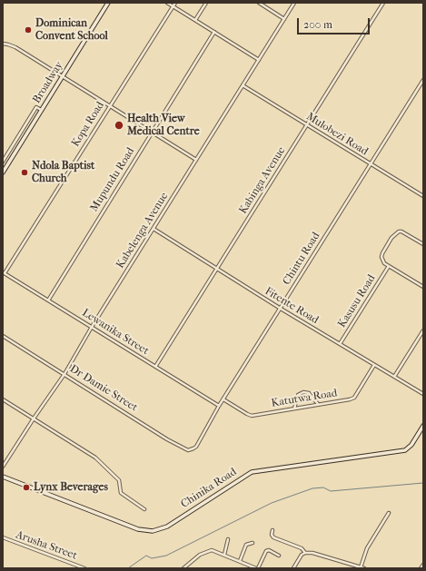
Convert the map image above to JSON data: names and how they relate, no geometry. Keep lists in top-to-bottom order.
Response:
{
  "streets": {
    "main road": ["Broadway", "Chinika Road"],
    "street": [
      "Kopa Road",
      "Mulobezi Road",
      "Mupundu Road",
      "Kabinga Avenue",
      "Kabelenga Avenue",
      "Chintu Road",
      "Kasusu Road",
      "Fitente Road",
      "Lewanika Street",
      "Dr Damie Street",
      "Katutwa Road",
      "Arusha Street"
    ]
  },
  "crossings": [
    ["Kopa Road", "Lewanika Street"],
    ["Mulobezi Road", "Kabinga Avenue"],
    ["Mulobezi Road", "Kabelenga Avenue"],
    ["Mulobezi Road", "Chintu Road"],
    ["Mupundu Road", "Lewanika Street"],
    ["Kabinga Avenue", "Fitente Road"],
    ["Kabinga Avenue", "Lewanika Street"],
    ["Kabelenga Avenue", "Fitente Road"],
    ["Kabelenga Avenue", "Lewanika Street"],
    ["Kabelenga Avenue", "Dr Damie Street"],
    ["Chintu Road", "Fitente Road"],
    ["Chintu Road", "Lewanika Street"],
    ["Chintu Road", "Dr Damie Street"],
    ["Chintu Road", "Katutwa Road"],
    ["Kasusu Road", "Fitente Road"],
    ["Fitente Road", "Katutwa Road"]
  ],
  "places": [
    "Dominican Convent School",
    "Health View Medical Centre",
    "Ndola Baptist Church",
    "Lynx Beverages"
  ],
  "scale_bar": "200 m"
}
